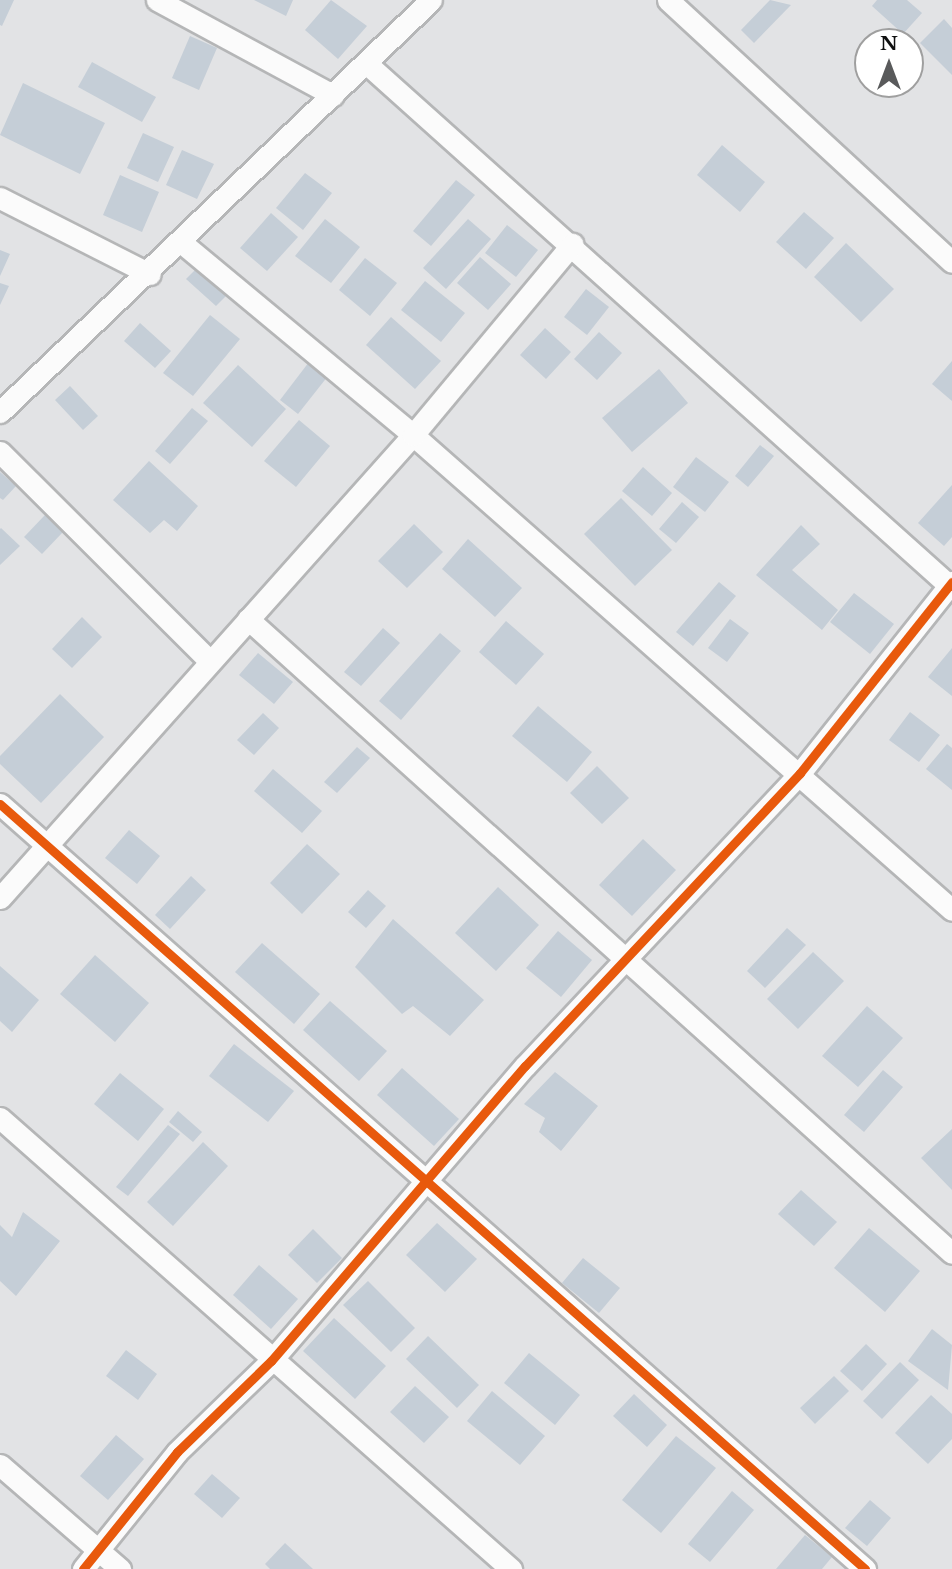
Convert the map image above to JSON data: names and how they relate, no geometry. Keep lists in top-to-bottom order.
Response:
{
  "north": "top"
}
